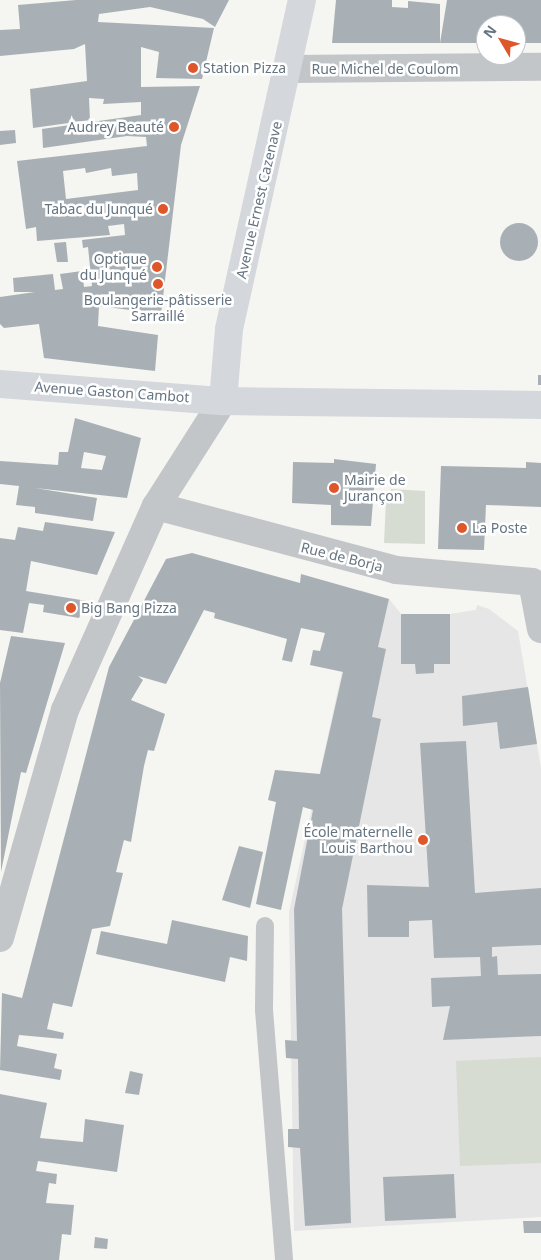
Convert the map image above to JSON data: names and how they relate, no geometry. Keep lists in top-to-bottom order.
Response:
{
  "streets": {
    "street": [
      "Rue Michel de Coulom",
      "Avenue Ernest Cazenave",
      "Avenue Gaston Cambot",
      "Rue de Borja"
    ]
  },
  "crossings": [
    ["Rue Michel de Coulom", "Avenue Ernest Cazenave"],
    ["Avenue Ernest Cazenave", "Avenue Gaston Cambot"]
  ],
  "places": [
    "Station Pizza",
    "Audrey Beauté",
    "Tabac du Junqué",
    "Optique du Junqué",
    "Boulangerie-pâtisserie Sarraillé",
    "Mairie de Jurançon",
    "La Poste",
    "Big Bang Pizza",
    "École maternelle Louis Barthou"
  ],
  "north": "top left"
}
